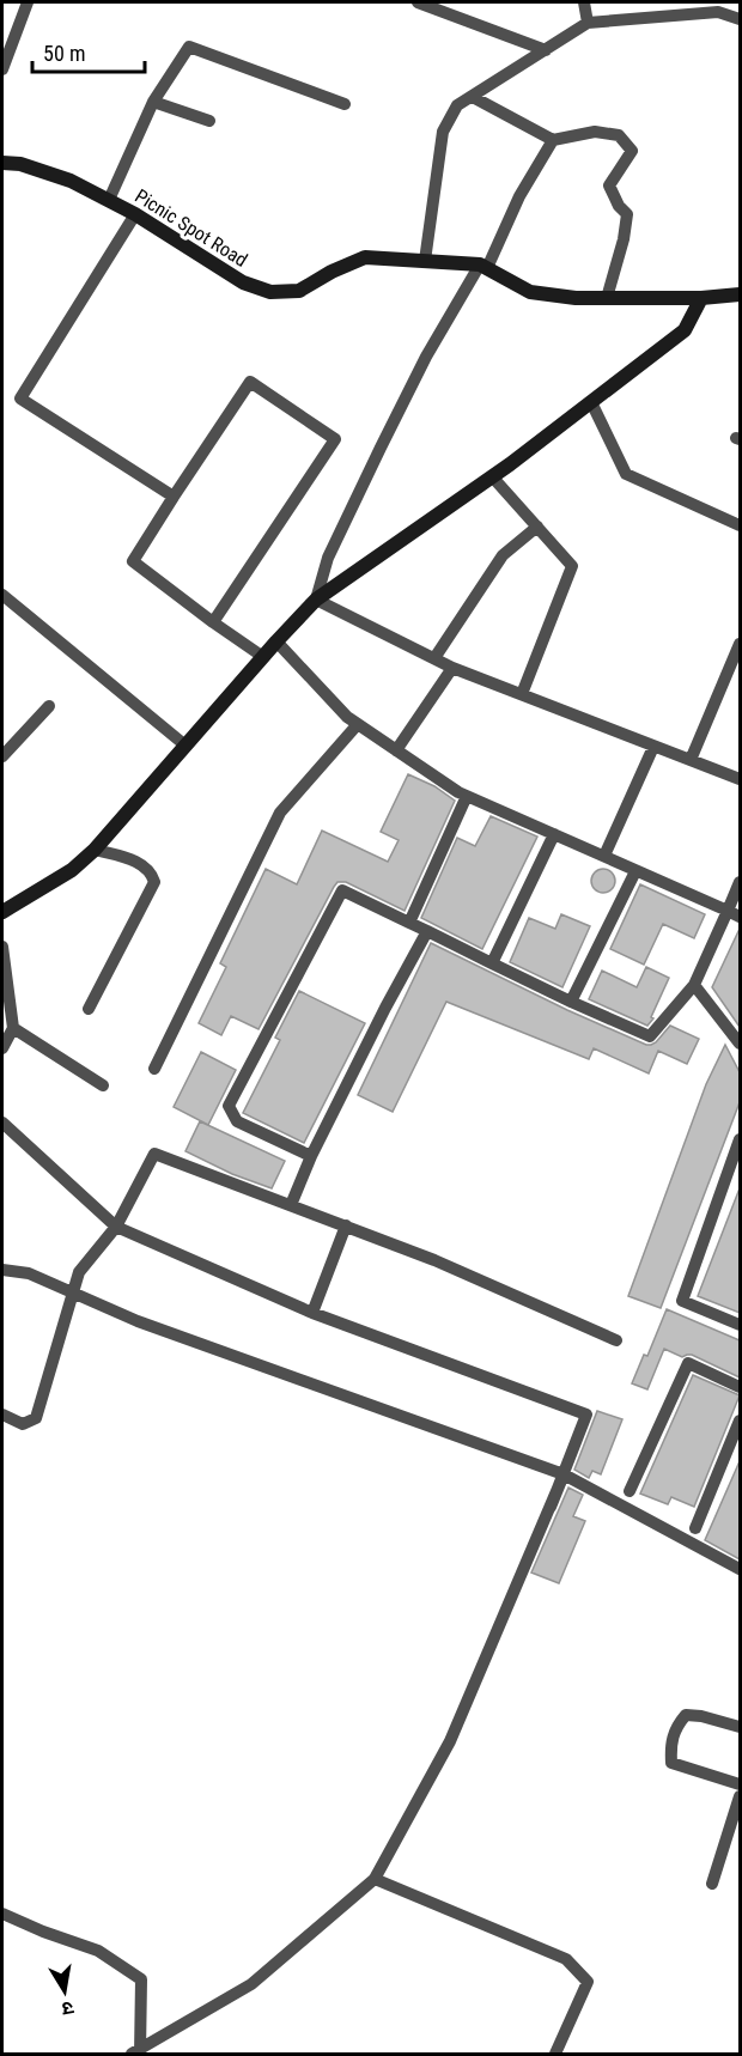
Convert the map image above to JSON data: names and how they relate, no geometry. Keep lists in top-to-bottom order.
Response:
{
  "streets": {
    "street": ["Picnic Spot Road"]
  },
  "scale_bar": "50 m",
  "north": "bottom"
}
